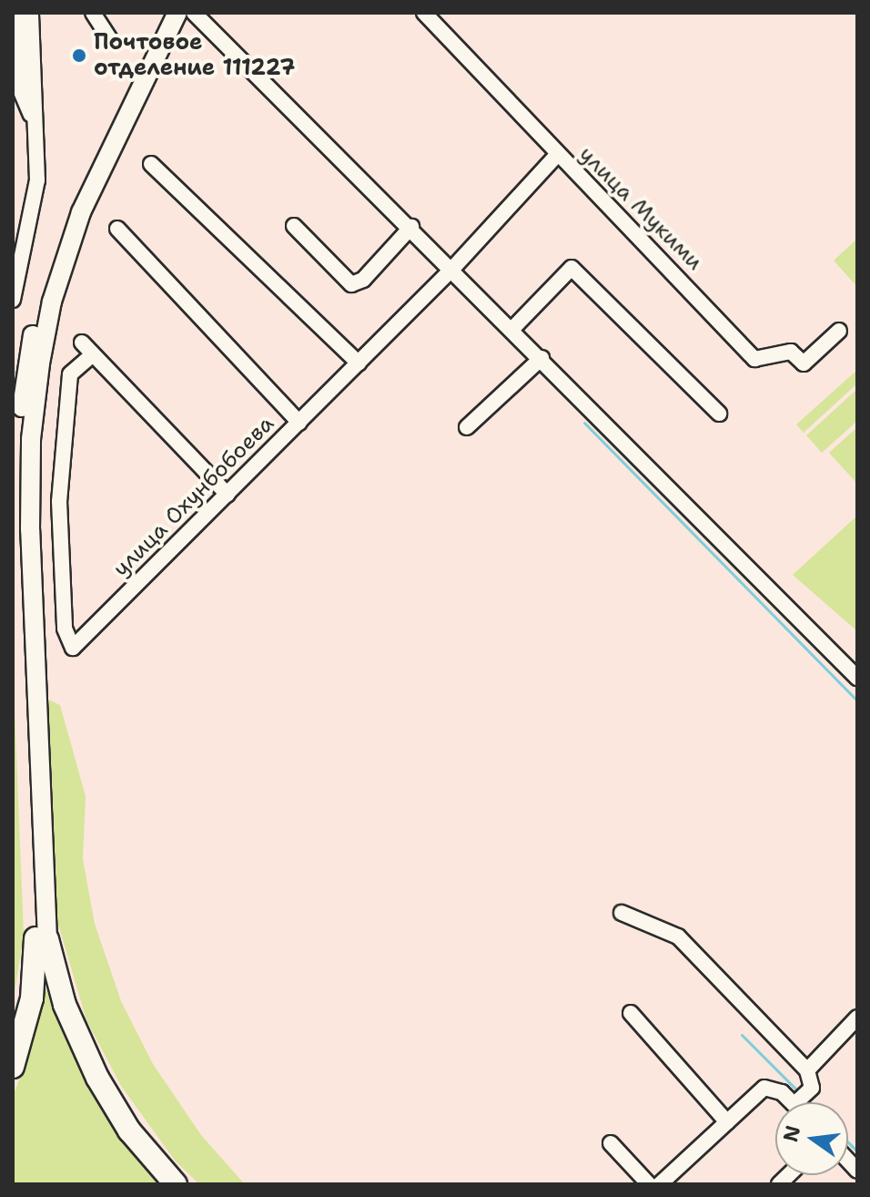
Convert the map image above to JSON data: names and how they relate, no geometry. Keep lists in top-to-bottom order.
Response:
{
  "streets": {
    "street": ["улица Мукими", "улица Охунбобоева"]
  },
  "crossings": [
    ["улица Мукими", "улица Охунбобоева"]
  ],
  "places": ["Почтовое отделение 111227"],
  "north": "left"
}
